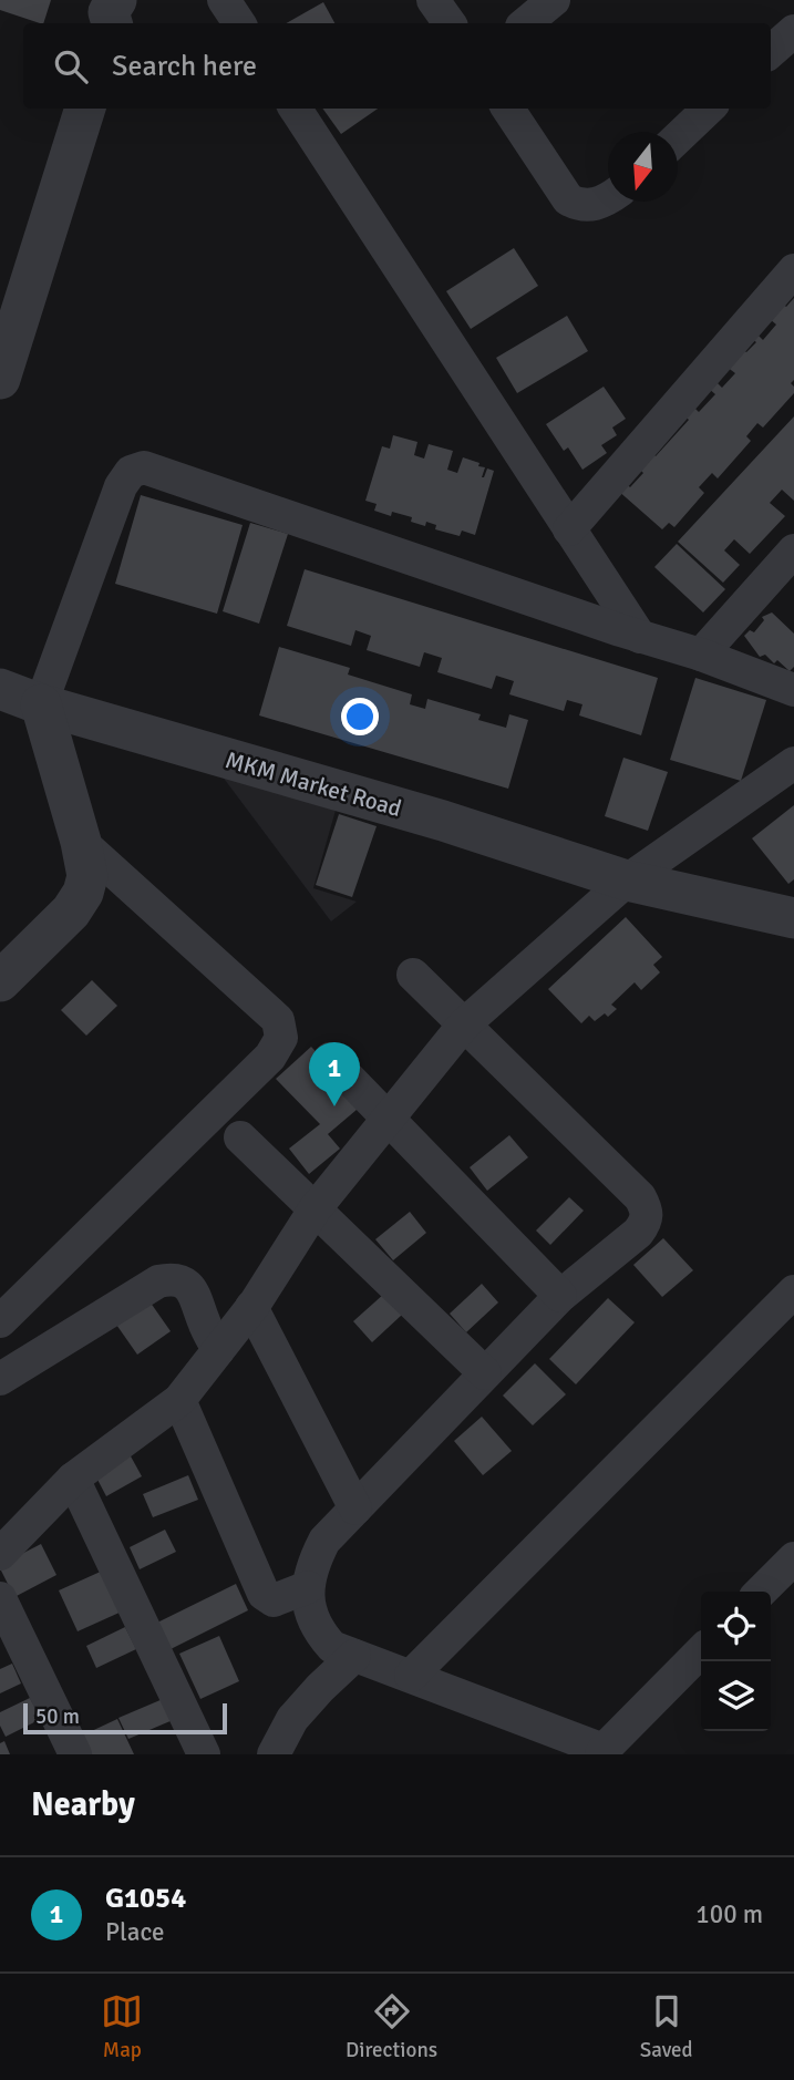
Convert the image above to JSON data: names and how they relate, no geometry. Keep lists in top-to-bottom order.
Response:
{
  "streets": {
    "street": ["MKM Market Road"]
  },
  "scale_bar": "50 m",
  "north": "bottom",
  "page": {
    "search": "Search here",
    "pins": "1",
    "scale": "50 m",
    "heading": "Nearby",
    "list": [
      {
        "mark": "1",
        "name": "G1054",
        "note": "Place",
        "value": "100 m"
      }
    ],
    "nav": ["Map", "Directions", "Saved"]
  }
}
